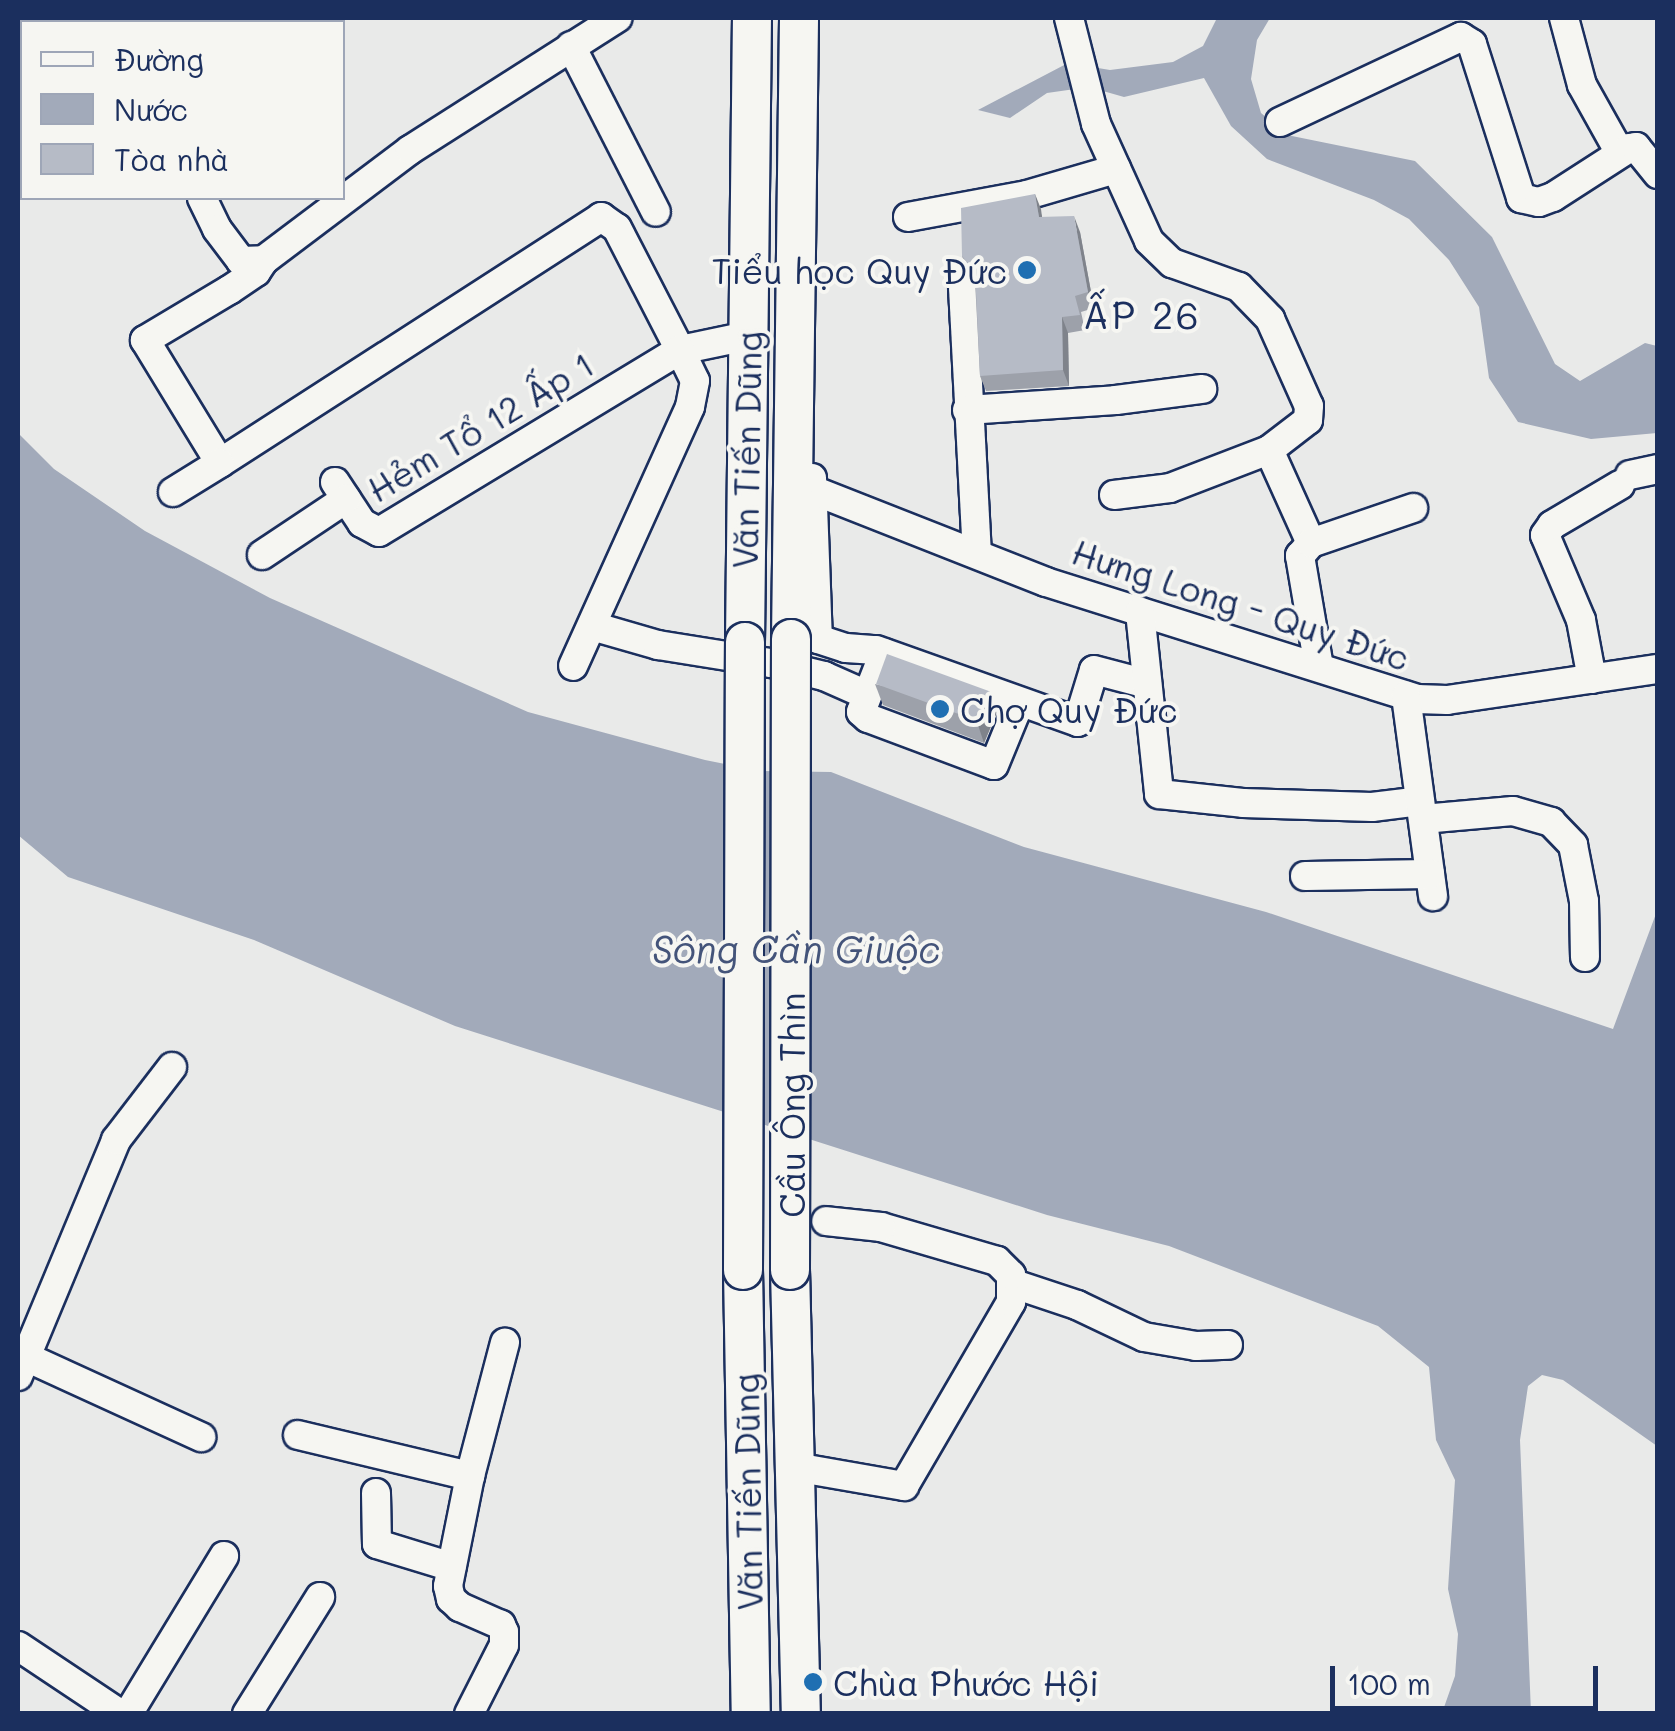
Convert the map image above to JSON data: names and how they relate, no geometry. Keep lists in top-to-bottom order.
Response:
{
  "streets": {
    "highway": ["Văn Tiến Dũng", "Cầu Ông Thìn"],
    "street": ["Hẻm Tổ 12 Ấp 1", "Hưng Long - Quy Đức"]
  },
  "crossings": [
    ["Văn Tiến Dũng", "Cầu Ông Thìn"]
  ],
  "districts": ["ẤP 26"],
  "water": ["Sông Cần Giuộc"],
  "places": ["Tiểu học Quy Đức", "Chợ Quy Đức", "Chùa Phước Hội"],
  "legend": ["Đường", "Nước", "Tòa nhà"],
  "scale_bar": "100 m"
}
